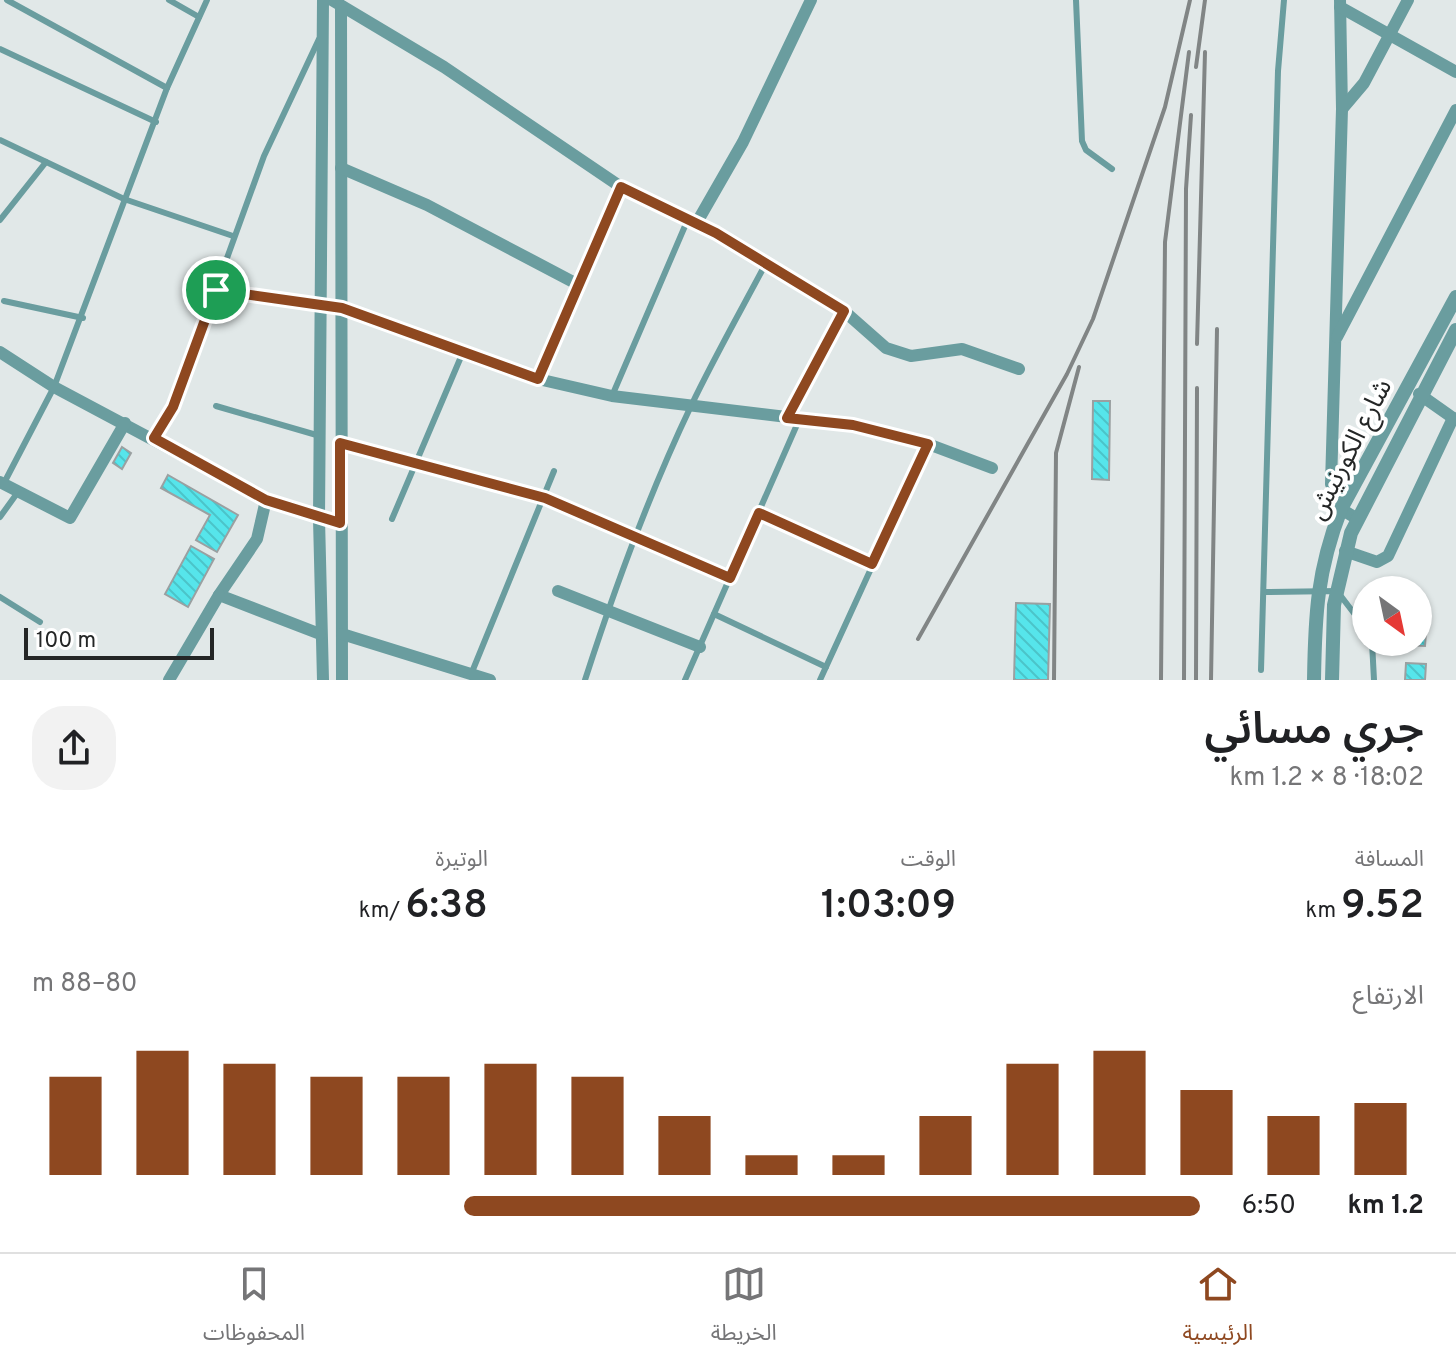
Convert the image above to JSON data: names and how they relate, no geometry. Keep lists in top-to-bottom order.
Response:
{
  "streets": {
    "street": ["شارع الكورنيش"]
  },
  "scale_bar": "100 m",
  "north": "bottom right",
  "page": {
    "scale": "100 m",
    "heading": ["جري مسائي", "18:02 · 8 × 1.2 km"],
    "stats": [
      ["المسافة", "9.52 km"],
      ["الوقت", "1:03:09"],
      ["الوتيرة", "6:38 /km"]
    ],
    "chart": ["الارتفاع", "80–88 m"],
    "list": [
      {
        "name": "1.2 km",
        "note": "6:50"
      }
    ],
    "tabs": ["الرئيسية", "الخريطة", "المحفوظات"]
  }
}
